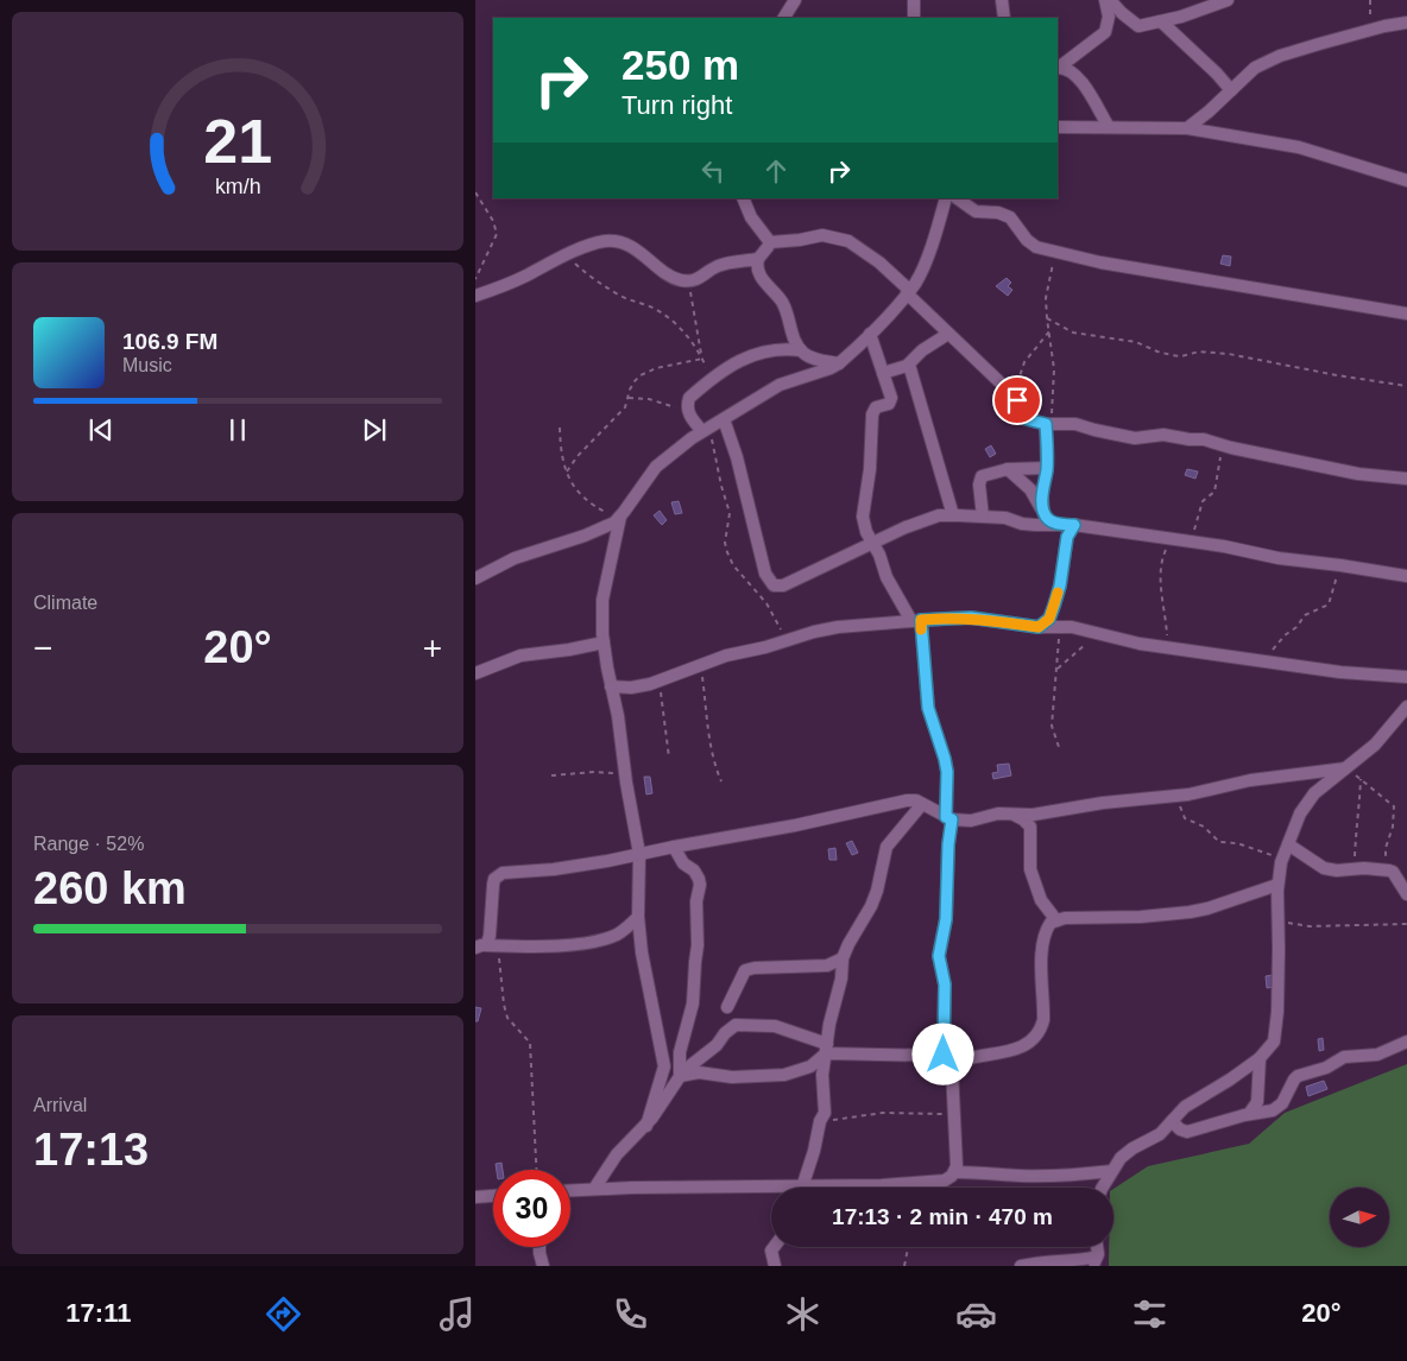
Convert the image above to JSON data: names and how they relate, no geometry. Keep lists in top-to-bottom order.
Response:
{
  "north": "right",
  "page": {
    "turn": ["250 m", "Turn right"],
    "song": ["106.9 FM", "Music"],
    "tile": [
      "Climate",
      ["Range · 52%", "260 km"],
      ["Arrival", "17:13"]
    ],
    "heat": ["−", "20°", "+"],
    "limit": "30",
    "trip": "17:13 · 2 min · 470 m",
    "tabs": ["17:11", "20°"],
    "gauge": ["21", "km/h"]
  }
}
